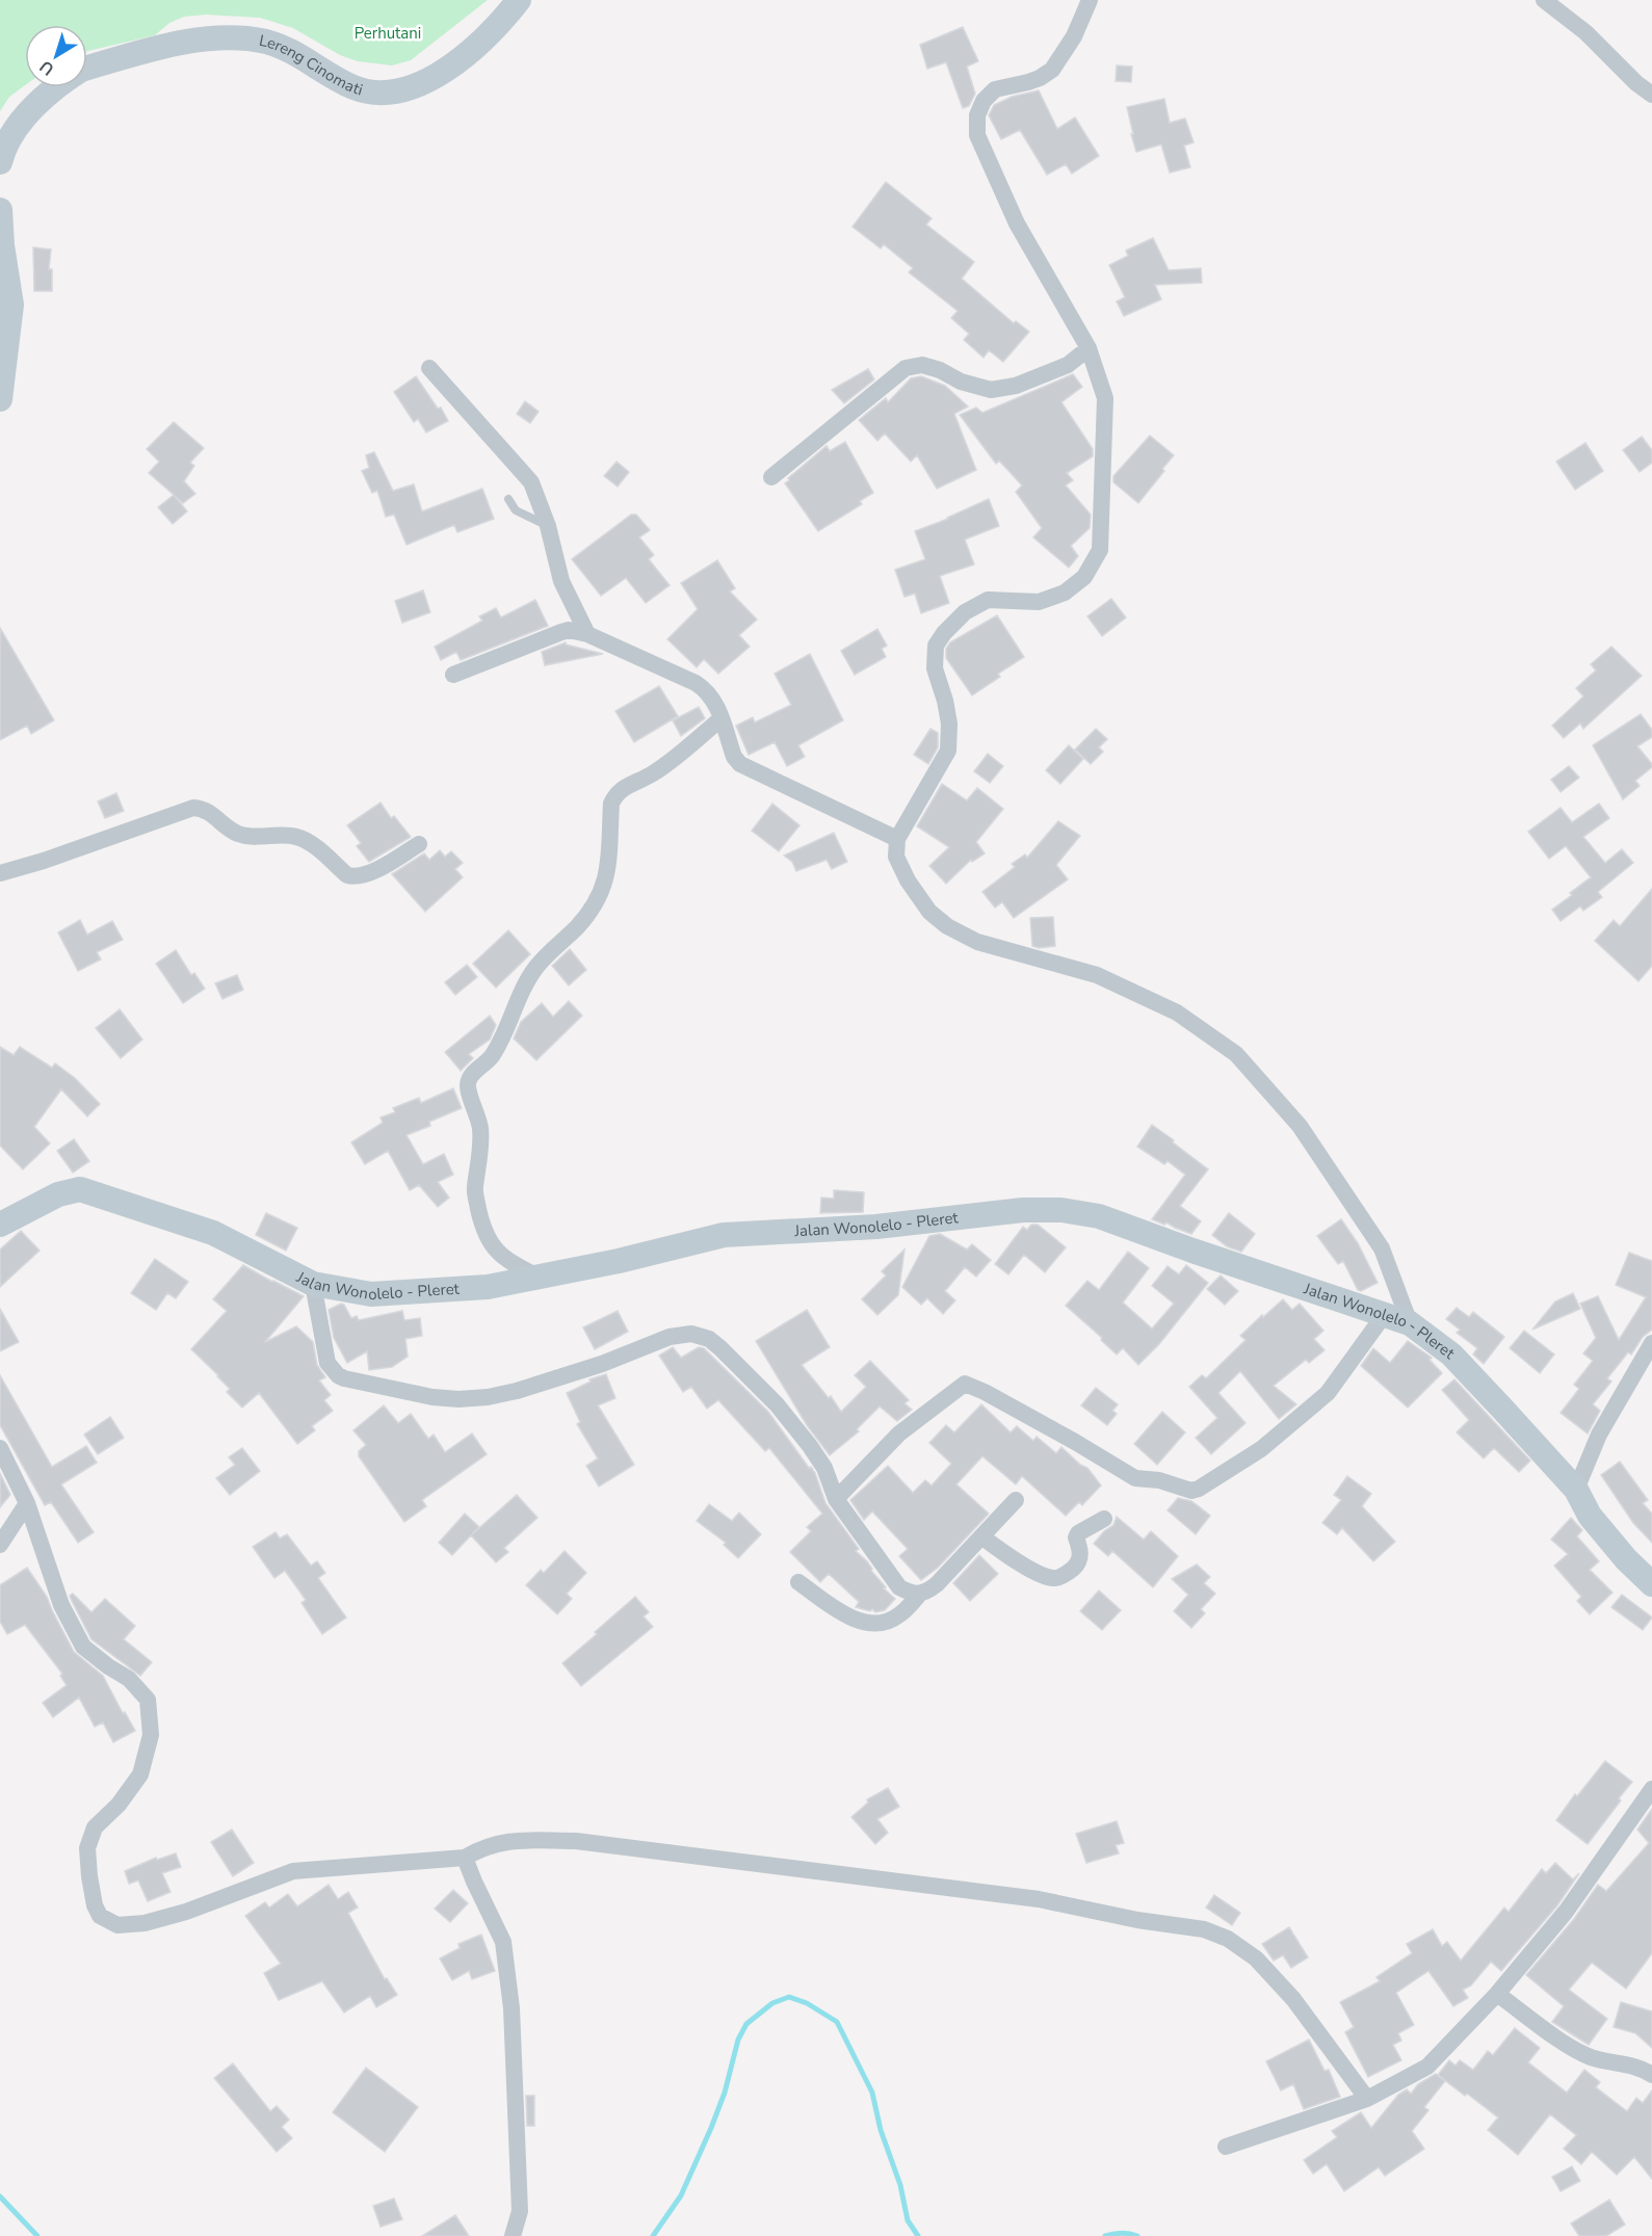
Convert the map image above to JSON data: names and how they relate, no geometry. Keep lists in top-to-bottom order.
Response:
{
  "streets": {
    "main road": ["Lereng Cinomati", "Jalan Wonolelo - Pleret"]
  },
  "parks": ["Perhutani"],
  "north": "bottom left"
}
